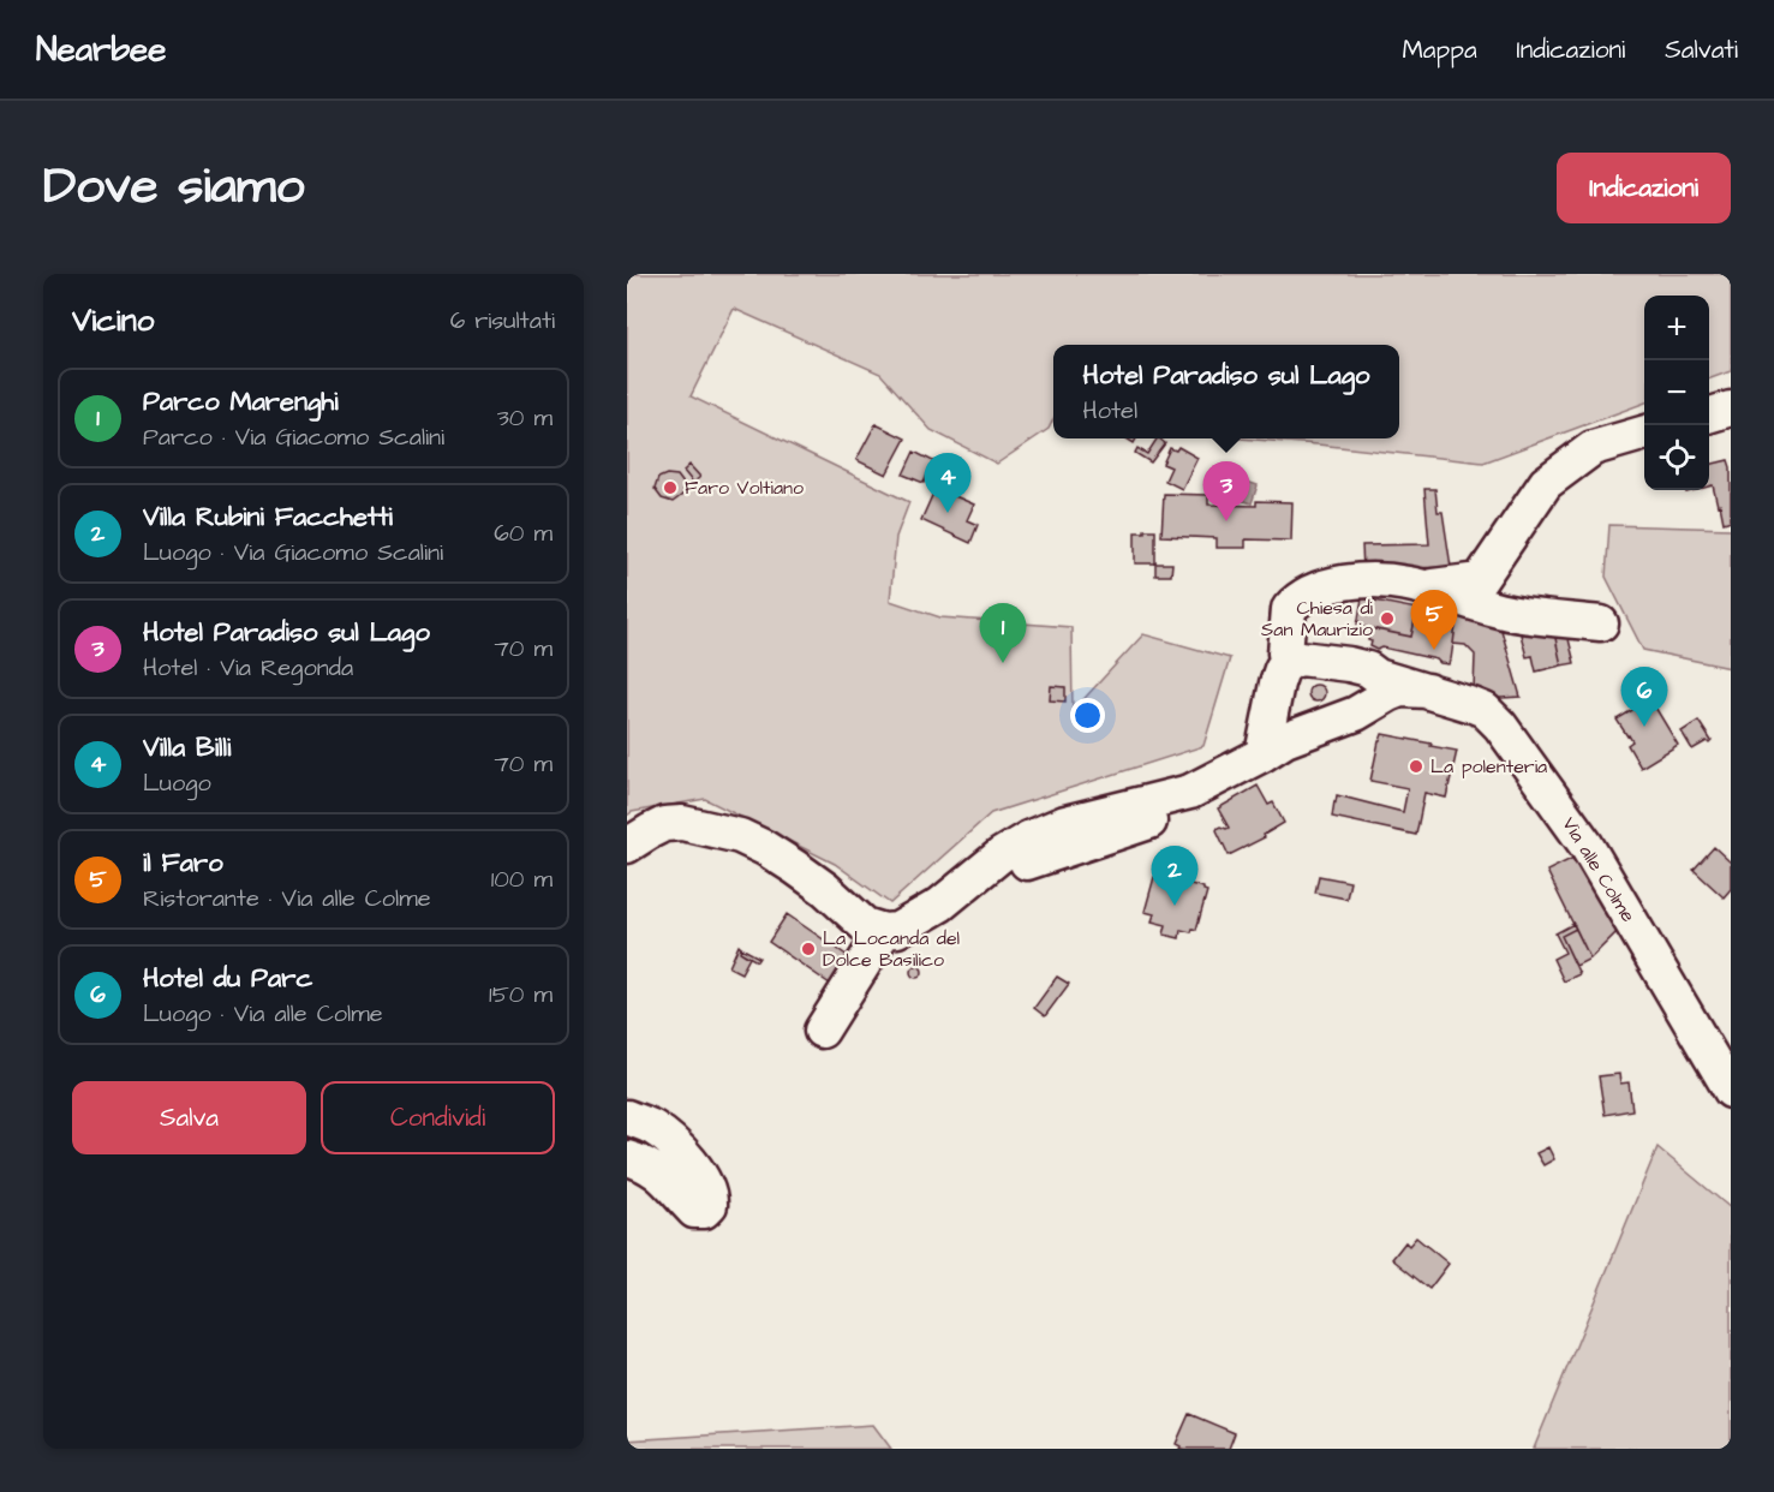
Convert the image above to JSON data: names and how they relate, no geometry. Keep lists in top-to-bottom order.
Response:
{
  "streets": {
    "street": ["Via alle Colme"]
  },
  "places": [
    "Faro Voltiano",
    "Chiesa di San Maurizio",
    "La polenteria",
    "La Locanda del Dolce Basilico"
  ],
  "page": {
    "header": "Nearbee",
    "nav": ["Mappa", "Indicazioni", "Salvati"],
    "title": "Dove siamo",
    "buttons": [
      "Indicazioni",
      ["Salva", "Condividi"]
    ],
    "heading": ["Vicino", "6 risultati"],
    "map_buttons": ["+", "−"],
    "popup": ["Hotel Paradiso sul Lago", "Hotel"],
    "list": [
      {
        "mark": "1",
        "name": "Parco Marenghi",
        "note": "Parco · Via Giacomo Scalini",
        "value": "30 m"
      },
      {
        "mark": "2",
        "name": "Villa Rubini Facchetti",
        "note": "Luogo · Via Giacomo Scalini",
        "value": "60 m"
      },
      {
        "mark": "3",
        "name": "Hotel Paradiso sul Lago",
        "note": "Hotel · Via Regonda",
        "value": "70 m"
      },
      {
        "mark": "4",
        "name": "Villa Billi",
        "note": "Luogo",
        "value": "70 m"
      },
      {
        "mark": "5",
        "name": "il Faro",
        "note": "Ristorante · Via alle Colme",
        "value": "100 m"
      },
      {
        "mark": "6",
        "name": "Hotel du Parc",
        "note": "Luogo · Via alle Colme",
        "value": "150 m"
      }
    ],
    "pins": [
      "4",
      "3",
      "5",
      "1",
      "6",
      "2"
    ]
  }
}
